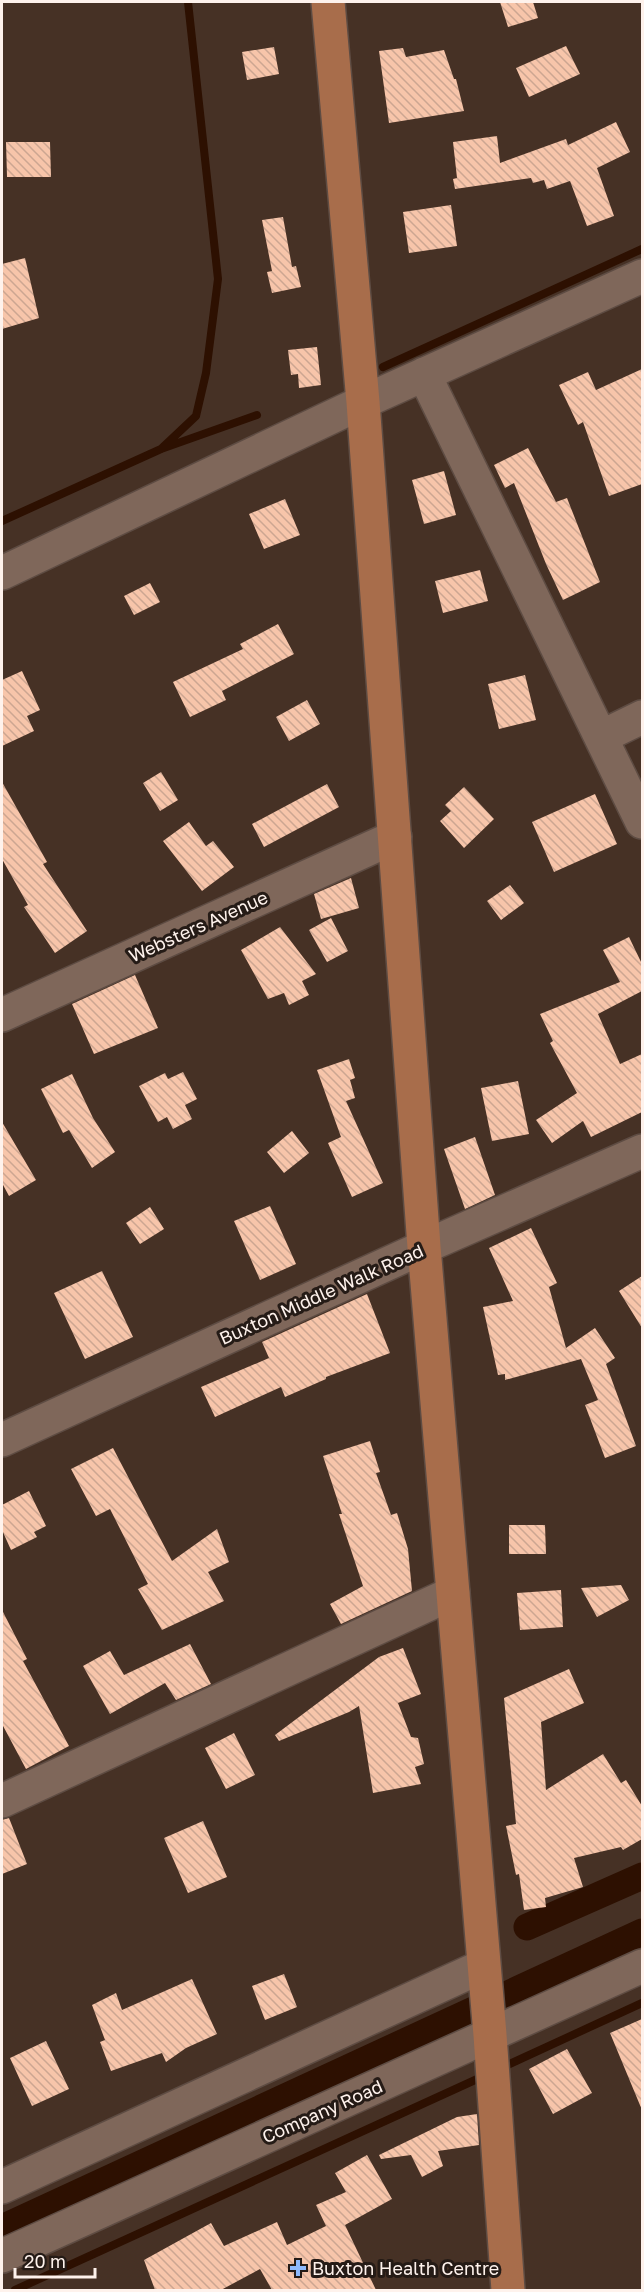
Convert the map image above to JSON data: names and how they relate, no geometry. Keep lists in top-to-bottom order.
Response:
{
  "streets": {
    "street": ["Websters Avenue", "Buxton Middle Walk Road", "Company Road"]
  },
  "places": {
    "health": ["Buxton Health Centre"]
  },
  "scale_bar": "20 m"
}
